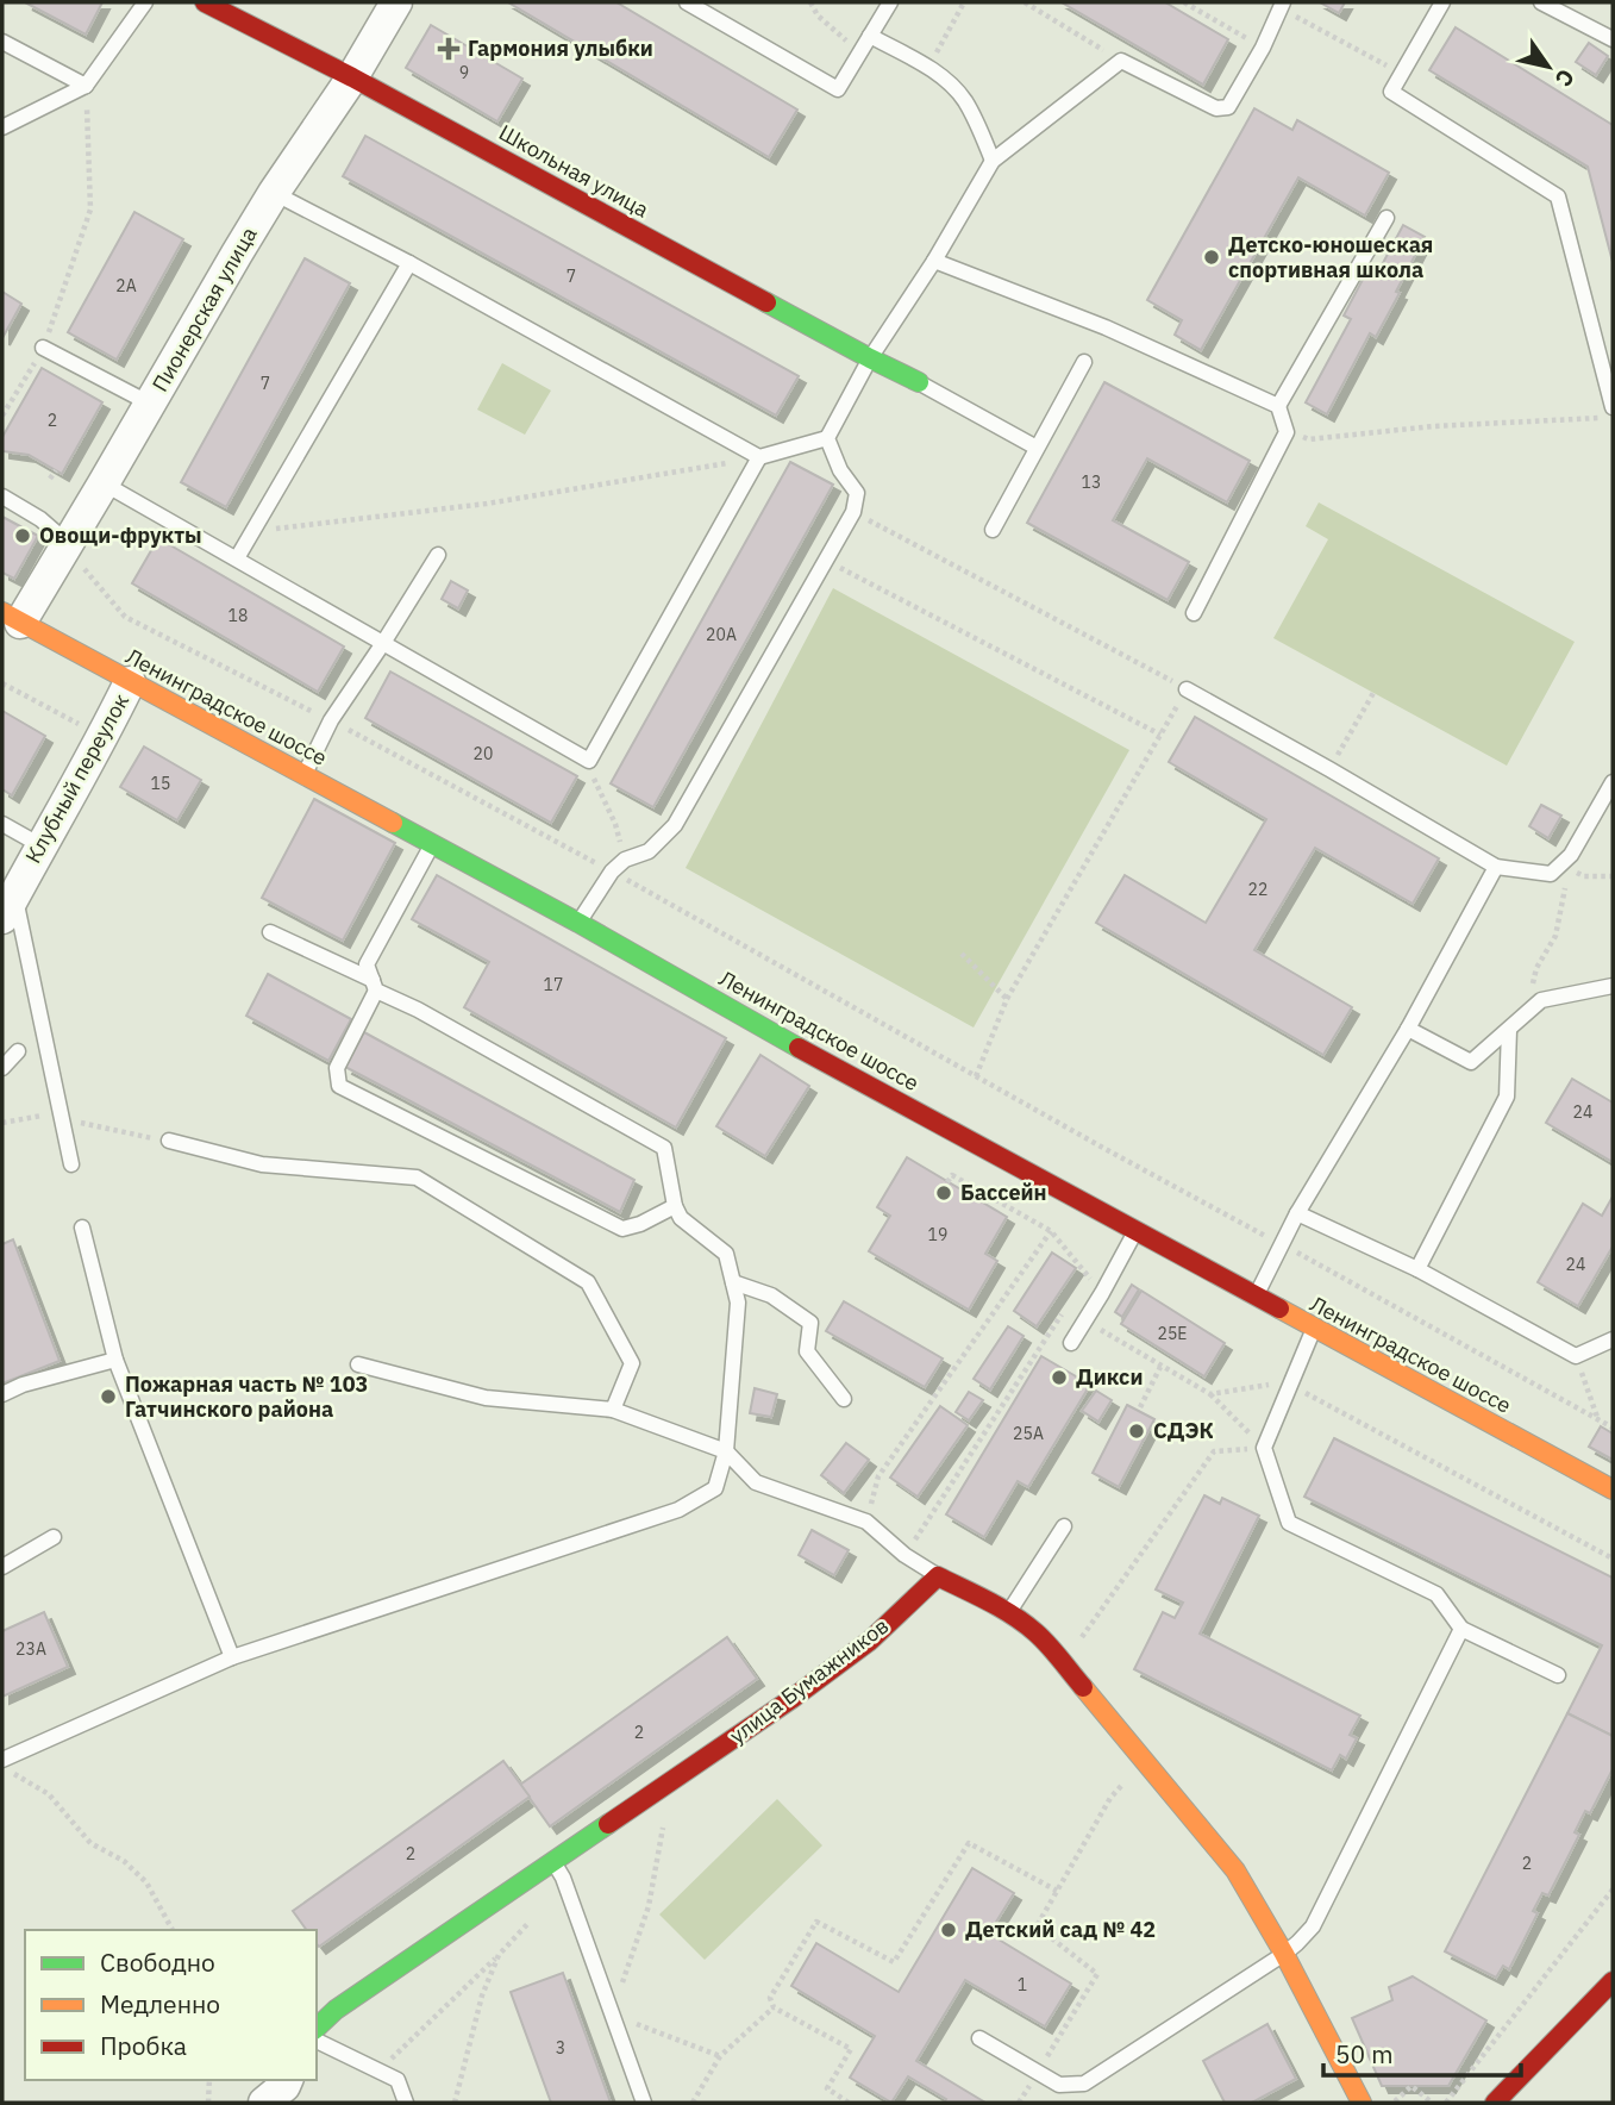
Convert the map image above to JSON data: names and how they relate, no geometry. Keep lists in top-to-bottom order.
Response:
{
  "streets": {
    "street": [
      "Школьная улица",
      "Пионерская улица",
      "Ленинградское шоссе",
      "Клубный переулок",
      "улица Бумажников"
    ]
  },
  "crossings": [
    ["Школьная улица", "Пионерская улица"],
    ["Пионерская улица", "Ленинградское шоссе"],
    ["Ленинградское шоссе", "Клубный переулок"]
  ],
  "places": {
    "health": ["Гармония улыбки"],
    "other": [
      "Детско-юношеская спортивная школа",
      "Овощи-фрукты",
      "Бассейн",
      "Дикси",
      "Пожарная часть № 103 Гатчинского района",
      "СДЭК",
      "Детский сад № 42"
    ]
  },
  "house_numbers": [
    "9",
    "7",
    "2А",
    "7",
    "2",
    "13",
    "18",
    "20А",
    "20",
    "15",
    "22",
    "17",
    "24",
    "19",
    "24",
    "25Е",
    "25А",
    "23А",
    "2",
    "2",
    "2",
    "1",
    "3"
  ],
  "legend": ["Свободно", "Медленно", "Пробка"],
  "scale_bar": "50 m",
  "north": "bottom right"
}
